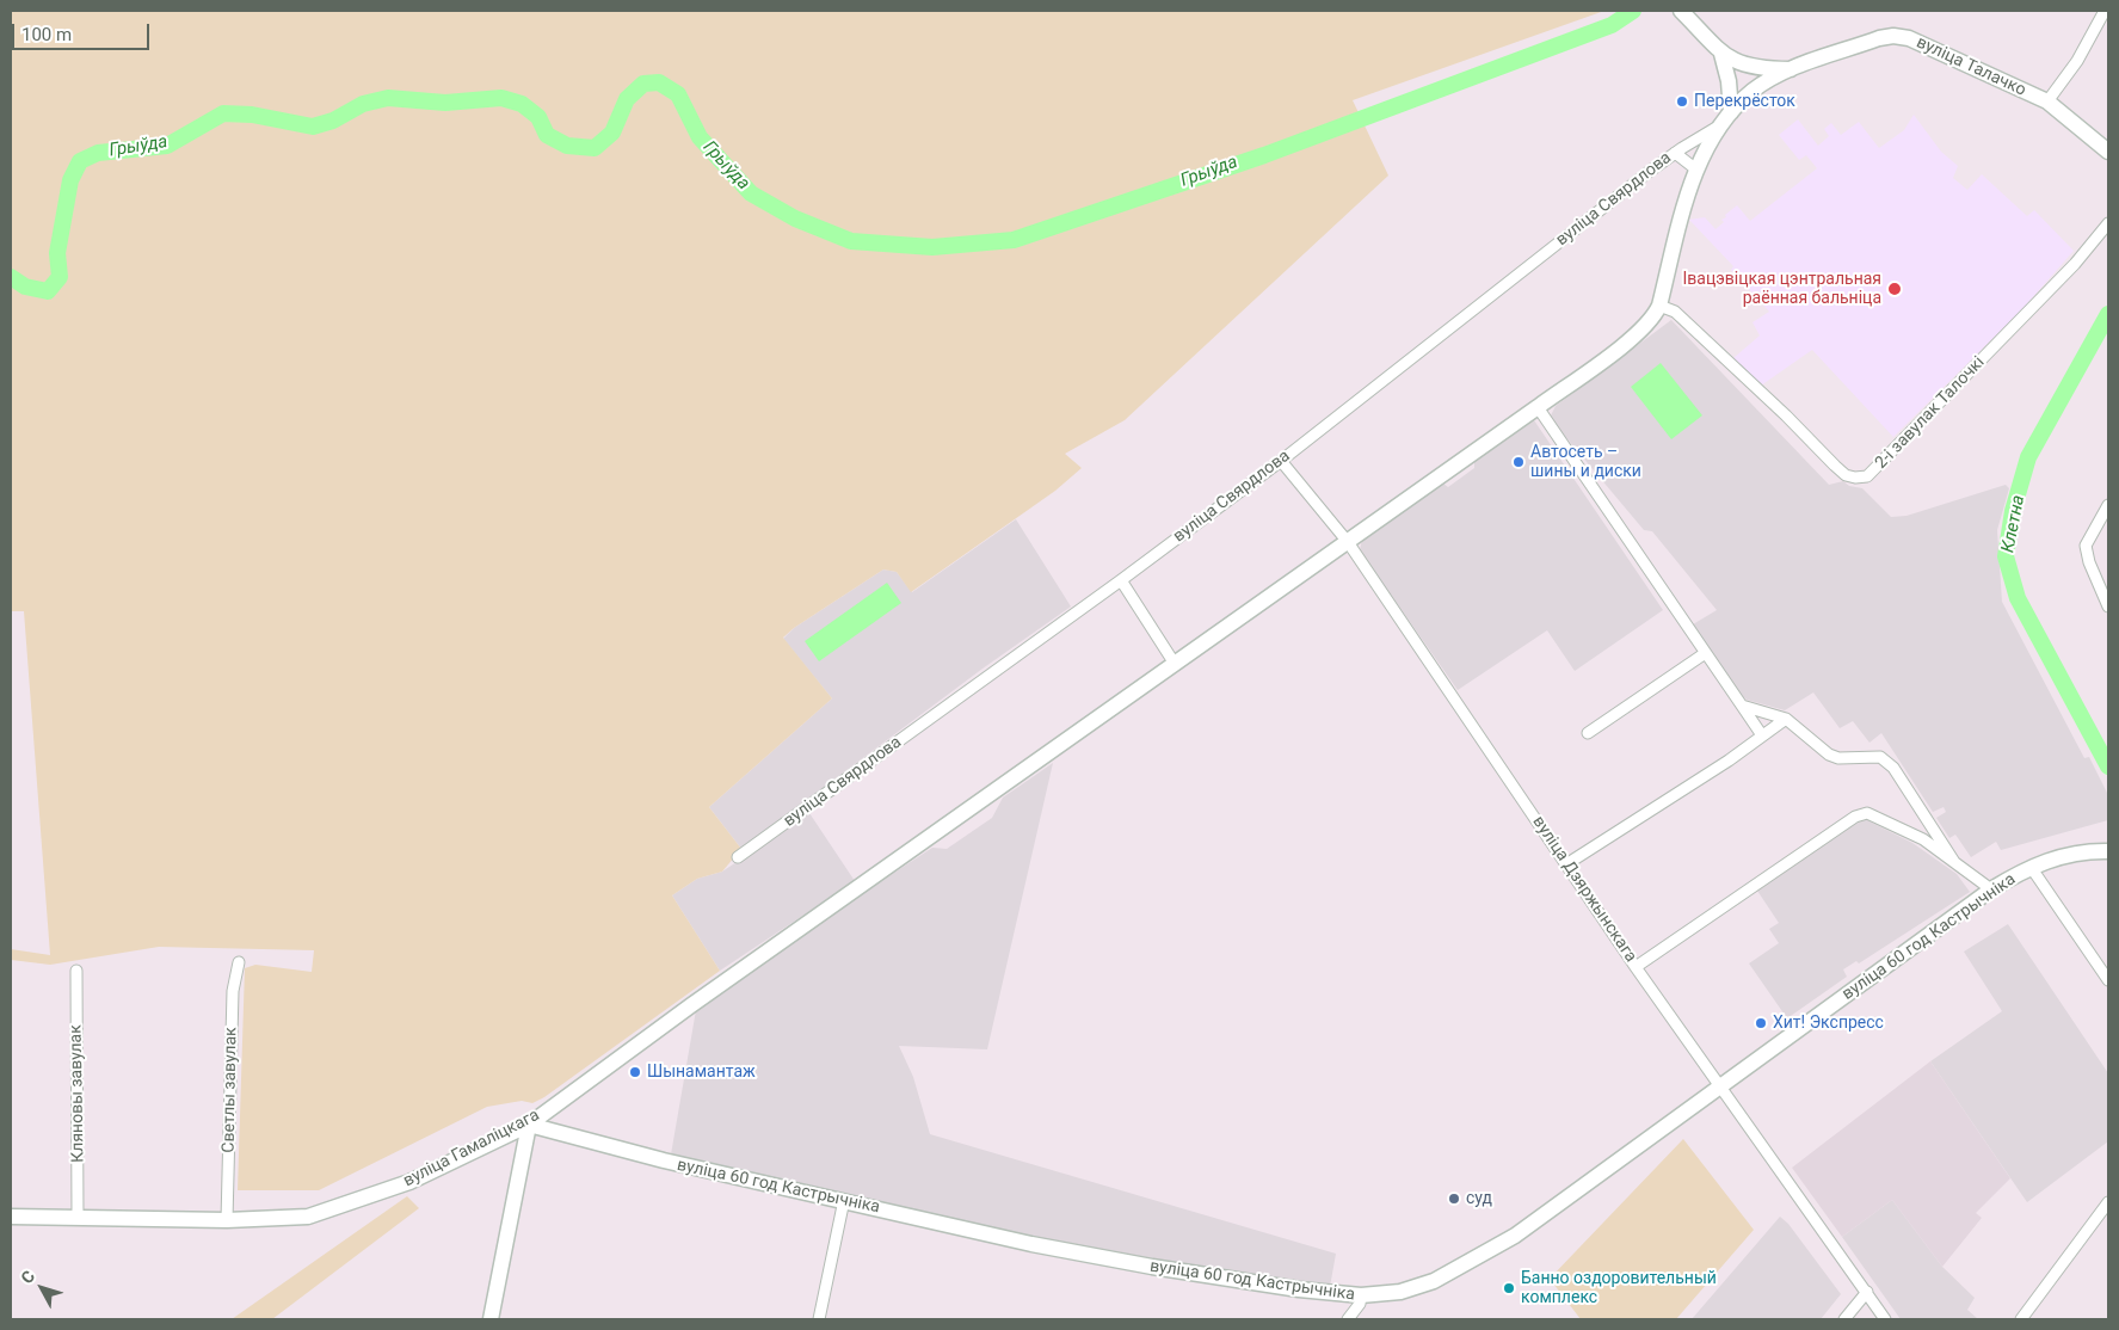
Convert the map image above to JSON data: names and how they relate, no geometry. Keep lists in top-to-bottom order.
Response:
{
  "streets": {
    "street": [
      "вуліца Талачко",
      "вуліца Свярдлова",
      "2-і завулак Талочкі",
      "вуліца Дзяржынскага",
      "вуліца 60 год Кастрычніка",
      "Светлы завулак",
      "Кляновы завулак",
      "вуліца Гамаліцкага"
    ]
  },
  "crossings": [
    ["вуліца Талачко", "вуліца Свярдлова"],
    ["вуліца Свярдлова", "2-і завулак Талочкі"],
    ["вуліца Свярдлова", "вуліца Дзяржынскага"],
    ["вуліца Свярдлова", "вуліца Гамаліцкага"],
    ["вуліца Дзяржынскага", "вуліца 60 год Кастрычніка"],
    ["вуліца 60 год Кастрычніка", "вуліца Гамаліцкага"],
    ["Светлы завулак", "вуліца Гамаліцкага"],
    ["Кляновы завулак", "вуліца Гамаліцкага"]
  ],
  "water": ["Грыўда", "Клетна"],
  "places": [
    "Перекрёсток",
    "Івацэвіцкая цэнтральная раённая бальніца",
    "Автосеть – шины и диски",
    "Хит! Экспресс",
    "Шынамантаж",
    "суд",
    "Банно оздоровительный комплекс"
  ],
  "scale_bar": "100 m",
  "north": "top left"
}
